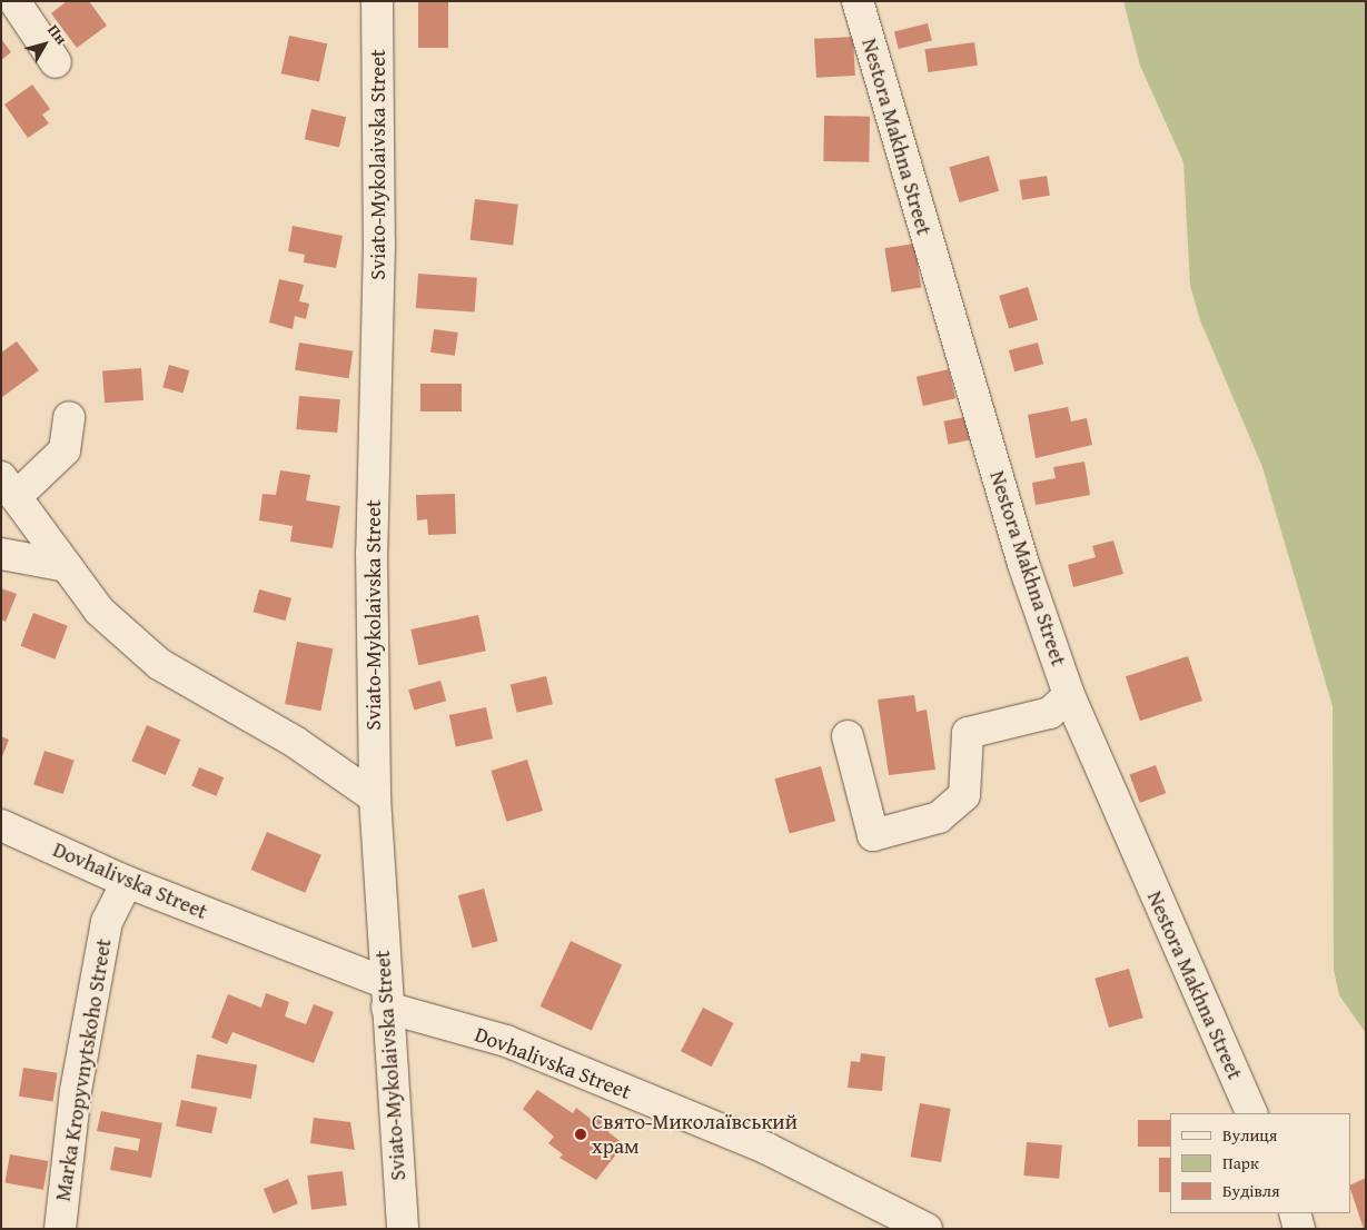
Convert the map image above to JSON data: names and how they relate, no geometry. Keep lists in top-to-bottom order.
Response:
{
  "streets": {
    "street": [
      "Nestora Makhna Street",
      "Sviato-Mykolaivska Street",
      "Dovhalivska Street",
      "Marka Kropyvnytskoho Street"
    ]
  },
  "crossings": [
    ["Sviato-Mykolaivska Street", "Dovhalivska Street"],
    ["Dovhalivska Street", "Marka Kropyvnytskoho Street"]
  ],
  "places": ["Свято-Миколаївський храм"],
  "legend": ["Вулиця", "Парк", "Будівля"],
  "north": "top right"
}
